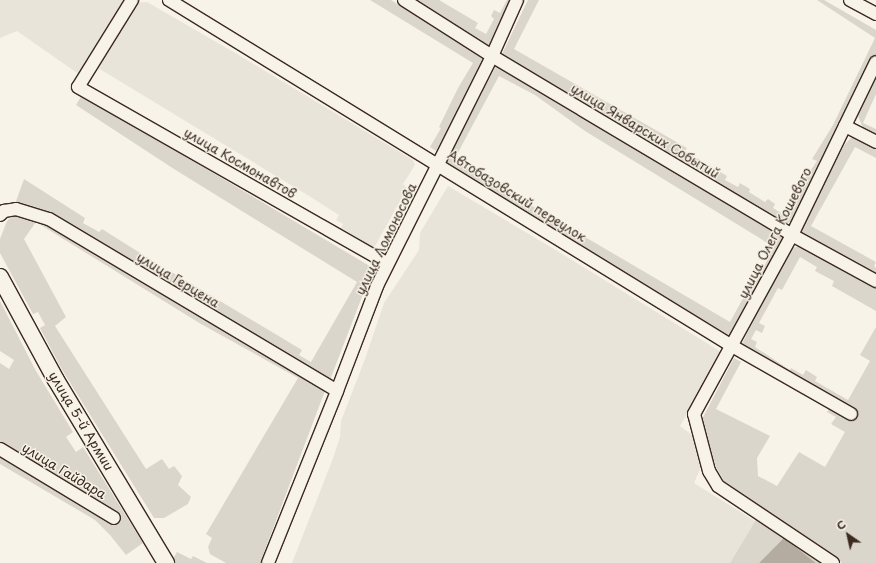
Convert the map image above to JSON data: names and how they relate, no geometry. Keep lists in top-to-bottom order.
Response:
{
  "streets": {
    "street": [
      "улица Январских Событий",
      "улица Космонавтов",
      "Автобазовский переулок",
      "улица Олега Кошевого",
      "улица Ломоносова",
      "улица Герцена",
      "улица 5-й Армии",
      "улица Гайдара"
    ]
  },
  "crossings": [
    ["улица Январских Событий", "улица Олега Кошевого"],
    ["улица Январских Событий", "улица Ломоносова"],
    ["улица Космонавтов", "улица Ломоносова"],
    ["Автобазовский переулок", "улица Олега Кошевого"],
    ["Автобазовский переулок", "улица Ломоносова"],
    ["улица Ломоносова", "улица Герцена"]
  ],
  "north": "top left"
}
